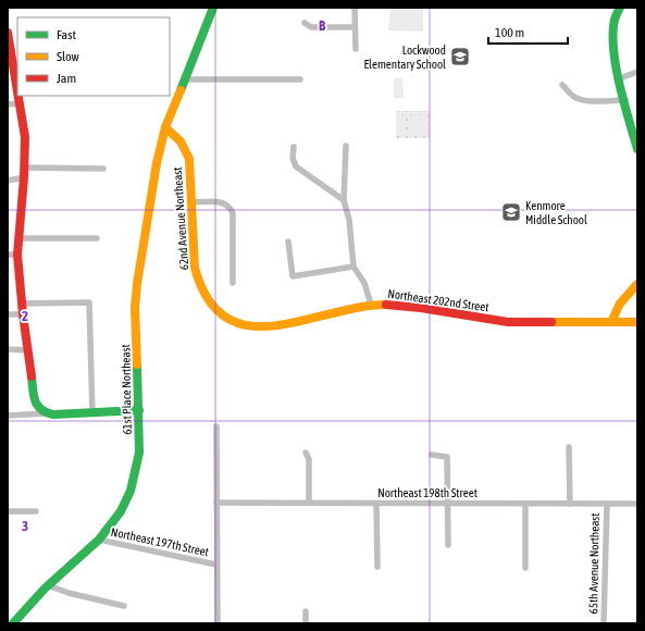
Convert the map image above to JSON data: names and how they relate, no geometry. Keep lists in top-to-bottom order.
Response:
{
  "streets": {
    "street": [
      "62nd Avenue Northeast",
      "Northeast 202nd Street",
      "61st Place Northeast",
      "Northeast 198th Street",
      "Northeast 197th Street",
      "65th Avenue Northeast"
    ]
  },
  "crossings": [
    ["62nd Avenue Northeast", "Northeast 202nd Street"],
    ["62nd Avenue Northeast", "61st Place Northeast"],
    ["61st Place Northeast", "Northeast 197th Street"],
    ["Northeast 198th Street", "65th Avenue Northeast"]
  ],
  "places": {
    "school or university": ["Lockwood Elementary School", "Kenmore Middle School"]
  },
  "legend": ["Fast", "Slow", "Jam"],
  "scale_bar": "100 m",
  "grid": {
    "columns": ["B"],
    "rows": ["2", "3"]
  }
}
